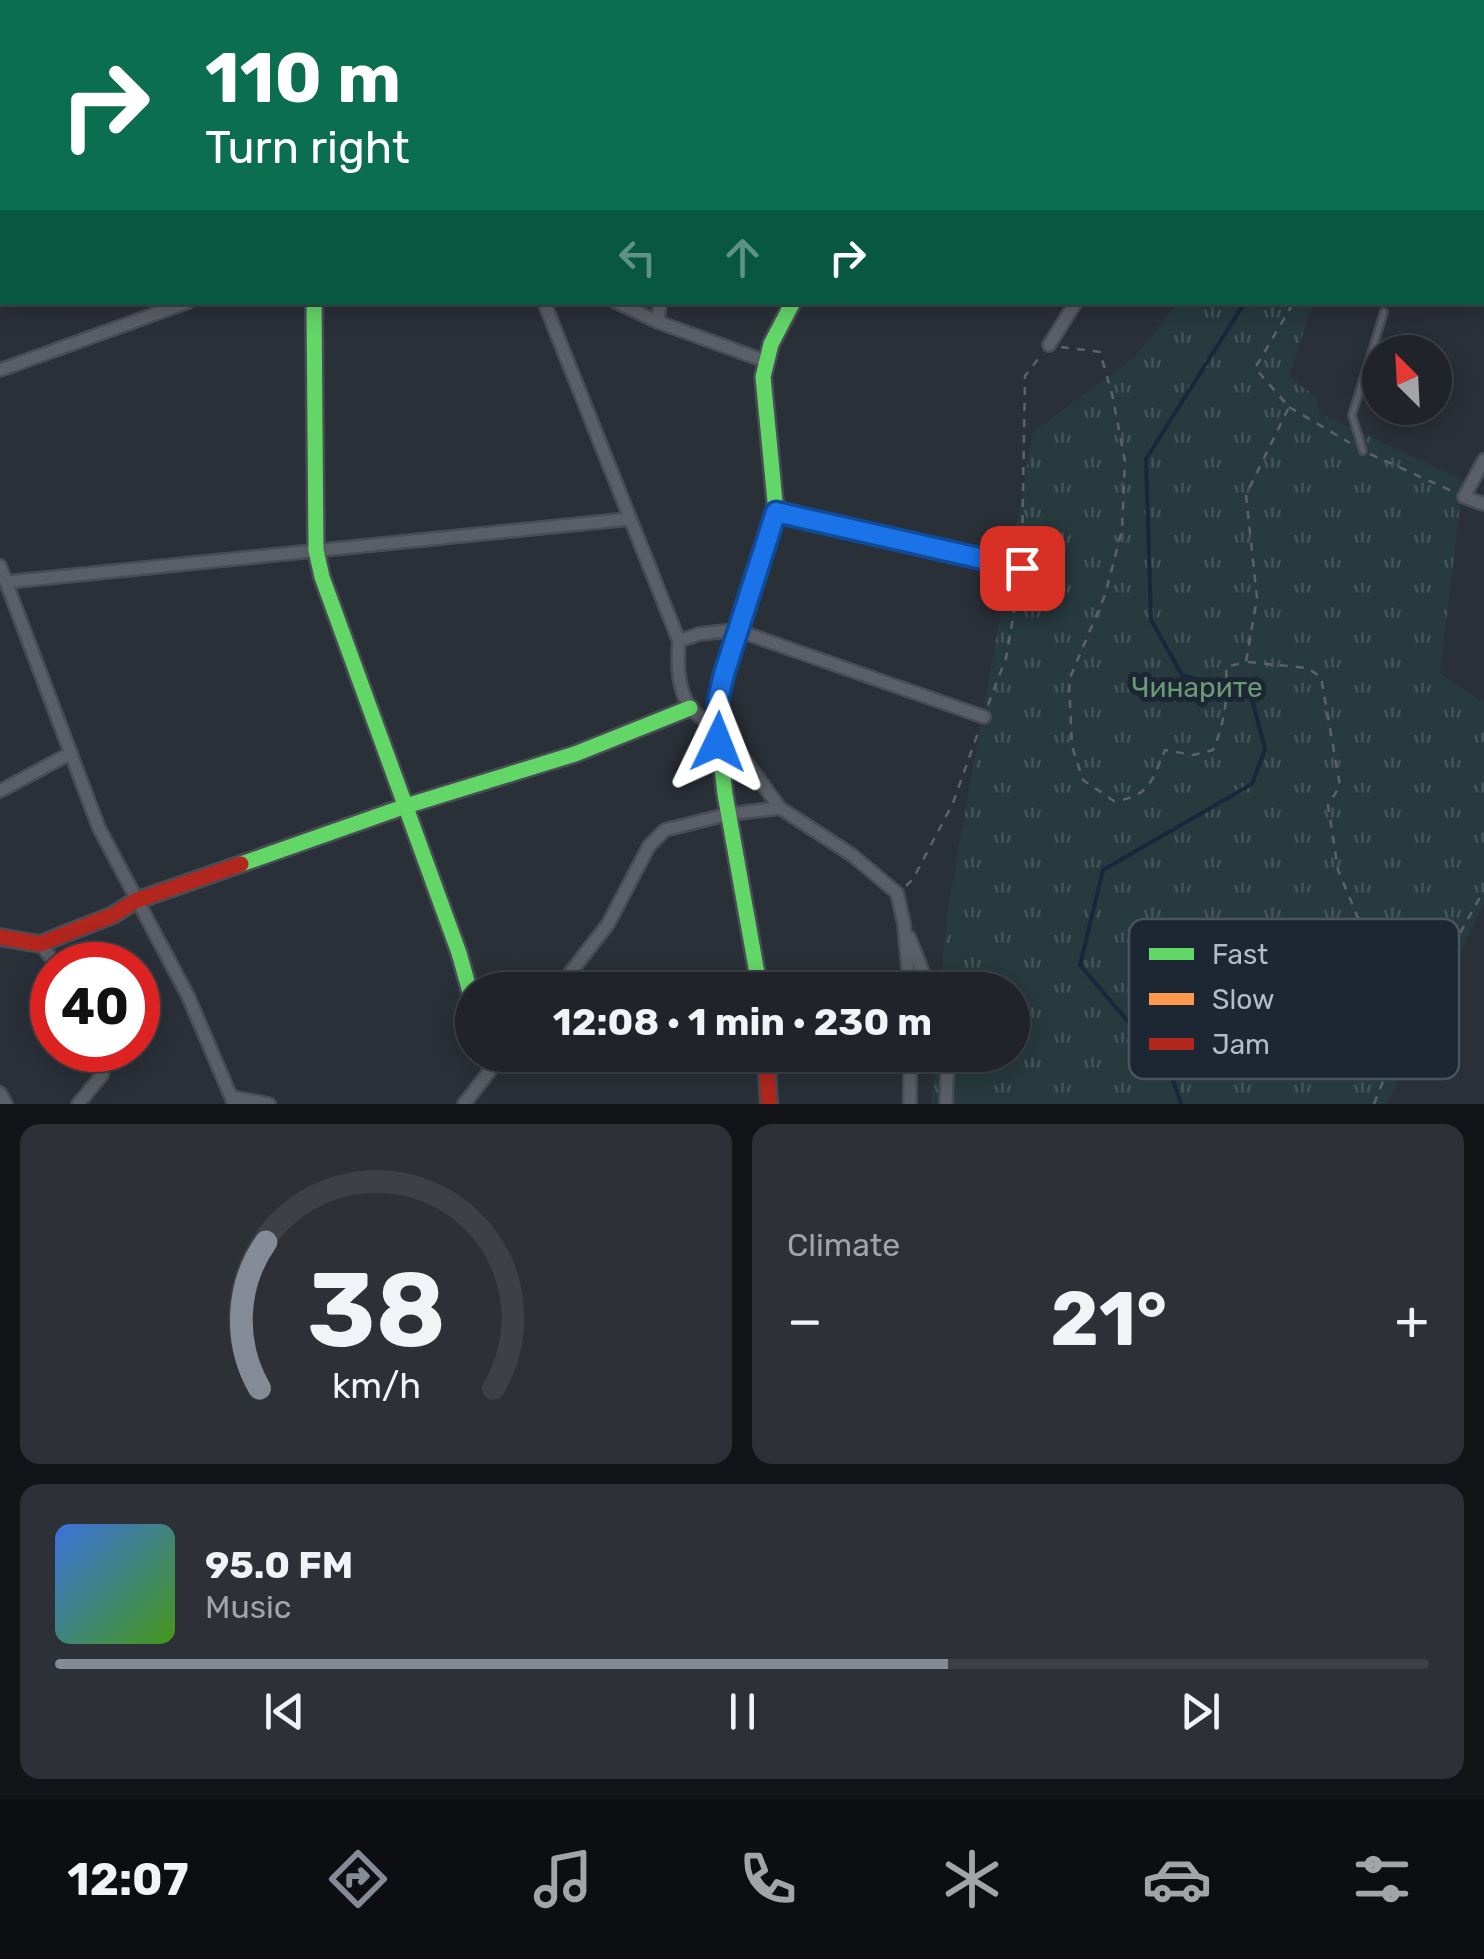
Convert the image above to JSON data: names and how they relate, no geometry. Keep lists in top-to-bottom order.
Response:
{
  "parks": ["Чинарите"],
  "legend": ["Fast", "Slow", "Jam"],
  "north": "top left",
  "page": {
    "turn": ["110 m", "Turn right"],
    "limit": "40",
    "trip": "12:08 · 1 min · 230 m",
    "tile": "Climate",
    "heat": ["−", "21°", "+"],
    "song": ["95.0 FM", "Music"],
    "tabs": "12:07",
    "gauge": ["38", "km/h"]
  }
}
